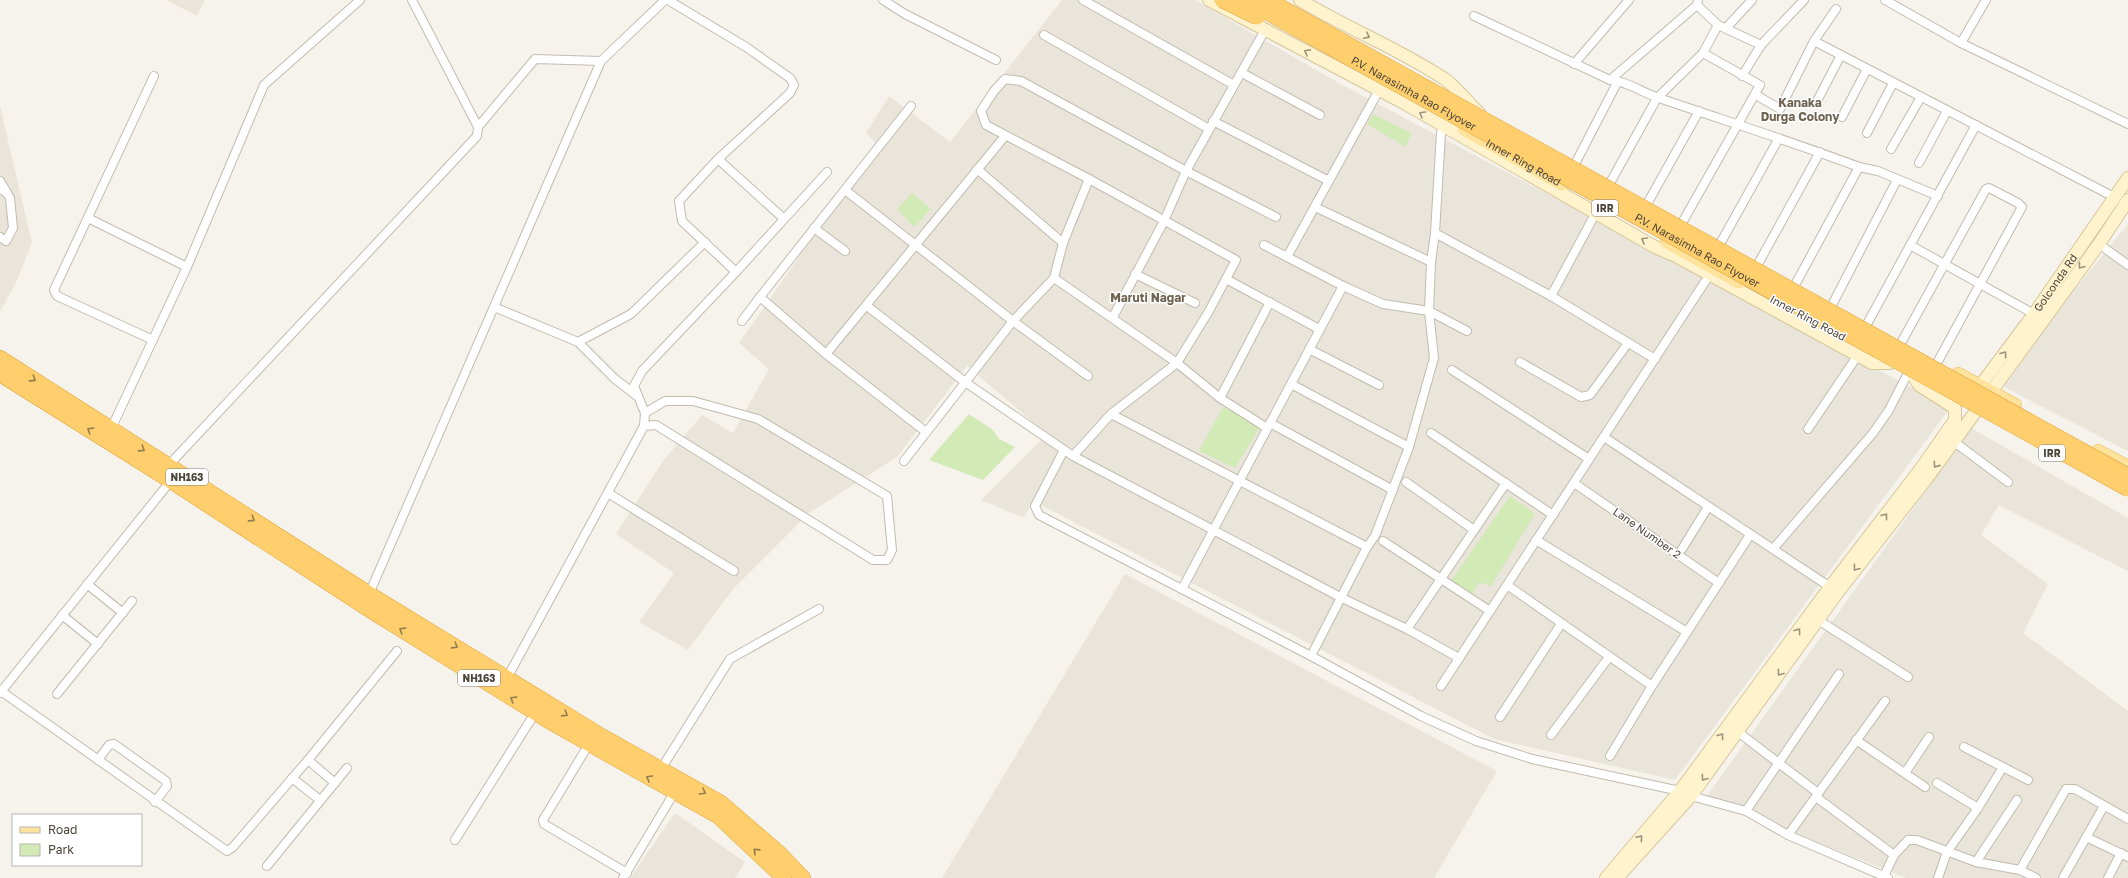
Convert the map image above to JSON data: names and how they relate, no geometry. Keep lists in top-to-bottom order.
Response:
{
  "streets": {
    "highway": ["P.V. Narasimha Rao Flyover", "NH163"],
    "main road": ["Inner Ring Road", "IRR"],
    "street": ["Golconda Rd", "Lane Number 2"]
  },
  "crossings": [
    ["P.V. Narasimha Rao Flyover", "IRR"],
    ["Inner Ring Road", "IRR"],
    ["Inner Ring Road", "Golconda Rd"]
  ],
  "districts": ["Kanaka Durga Colony", "Maruti Nagar"],
  "legend": ["Road", "Park"]
}
